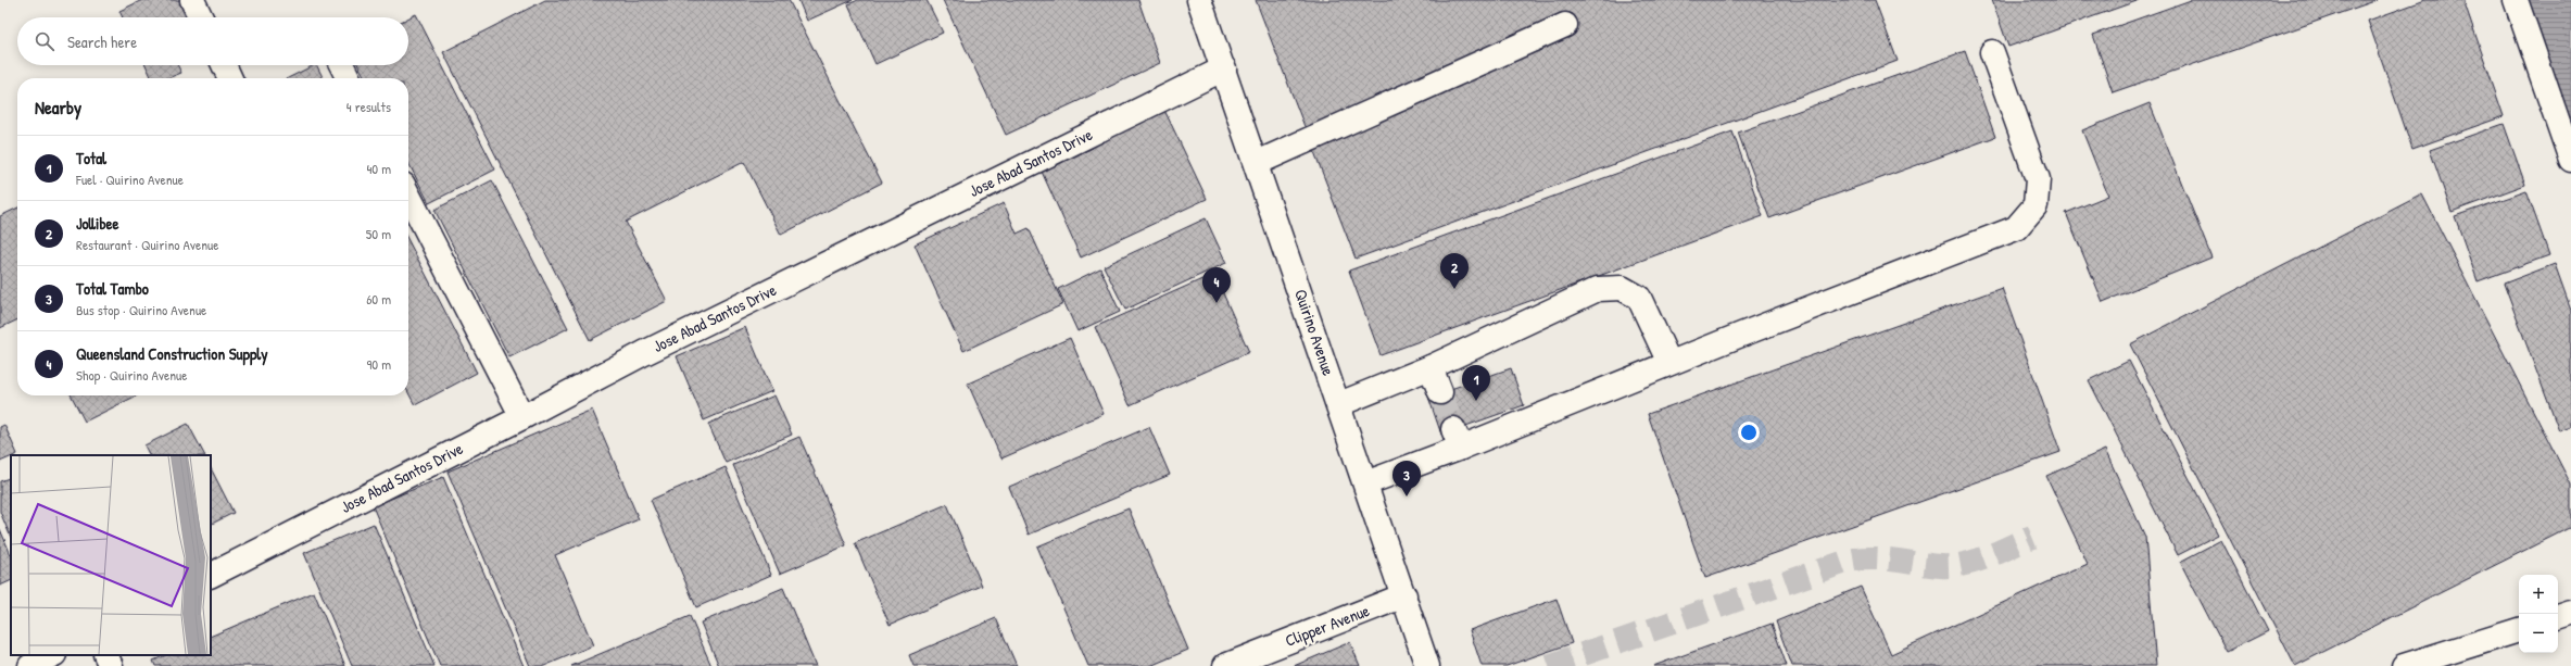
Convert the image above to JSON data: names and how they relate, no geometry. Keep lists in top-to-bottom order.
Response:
{
  "streets": {
    "street": ["Jose Abad Santos Drive", "Quirino Avenue", "Clipper Avenue"]
  },
  "crossings": [
    ["Jose Abad Santos Drive", "Quirino Avenue"],
    ["Quirino Avenue", "Clipper Avenue"]
  ],
  "page": {
    "search": "Search here",
    "heading": ["Nearby", "4 results"],
    "list": [
      {
        "mark": "1",
        "name": "Total",
        "note": "Fuel · Quirino Avenue",
        "value": "40 m"
      },
      {
        "mark": "2",
        "name": "Jollibee",
        "note": "Restaurant · Quirino Avenue",
        "value": "50 m"
      },
      {
        "mark": "3",
        "name": "Total Tambo",
        "note": "Bus stop · Quirino Avenue",
        "value": "60 m"
      },
      {
        "mark": "4",
        "name": "Queensland Construction Supply",
        "note": "Shop · Quirino Avenue",
        "value": "90 m"
      }
    ],
    "pins": [
      "2",
      "4",
      "1",
      "3"
    ],
    "map_buttons": ["+", "−"]
  }
}
